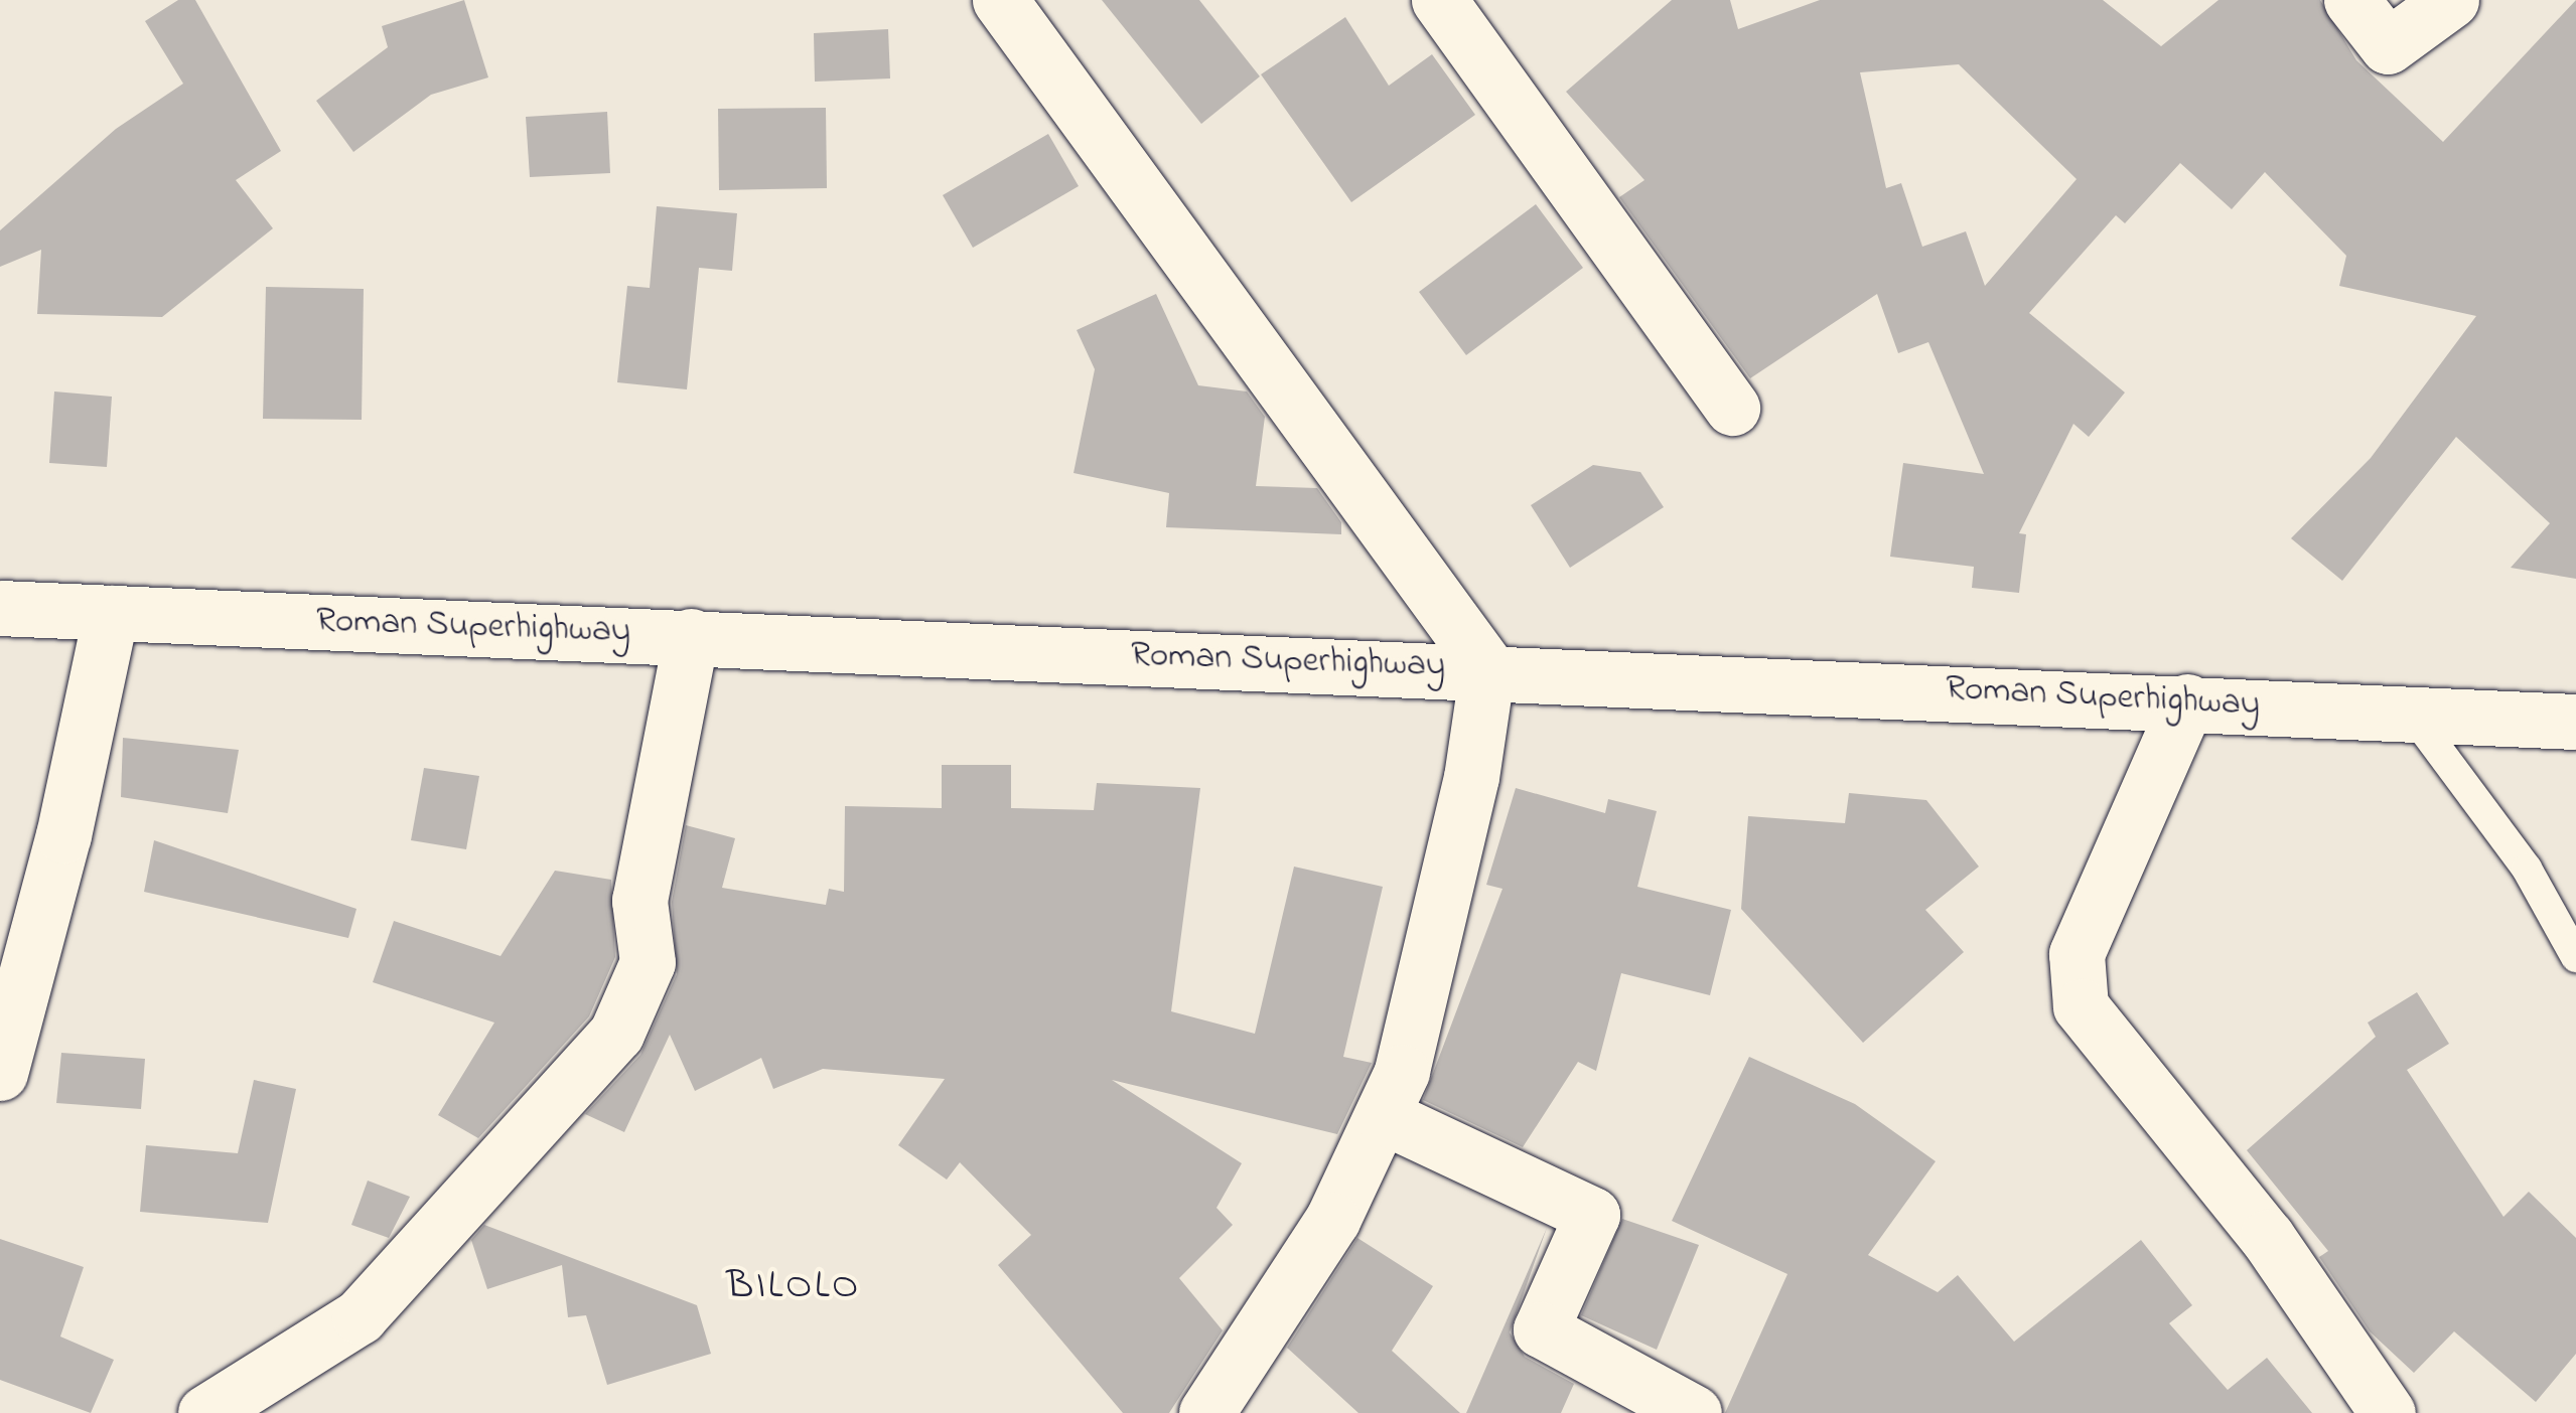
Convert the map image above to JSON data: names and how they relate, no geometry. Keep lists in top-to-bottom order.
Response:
{
  "streets": {
    "street": ["Roman Superhighway"]
  },
  "districts": ["BILOLO"]
}
